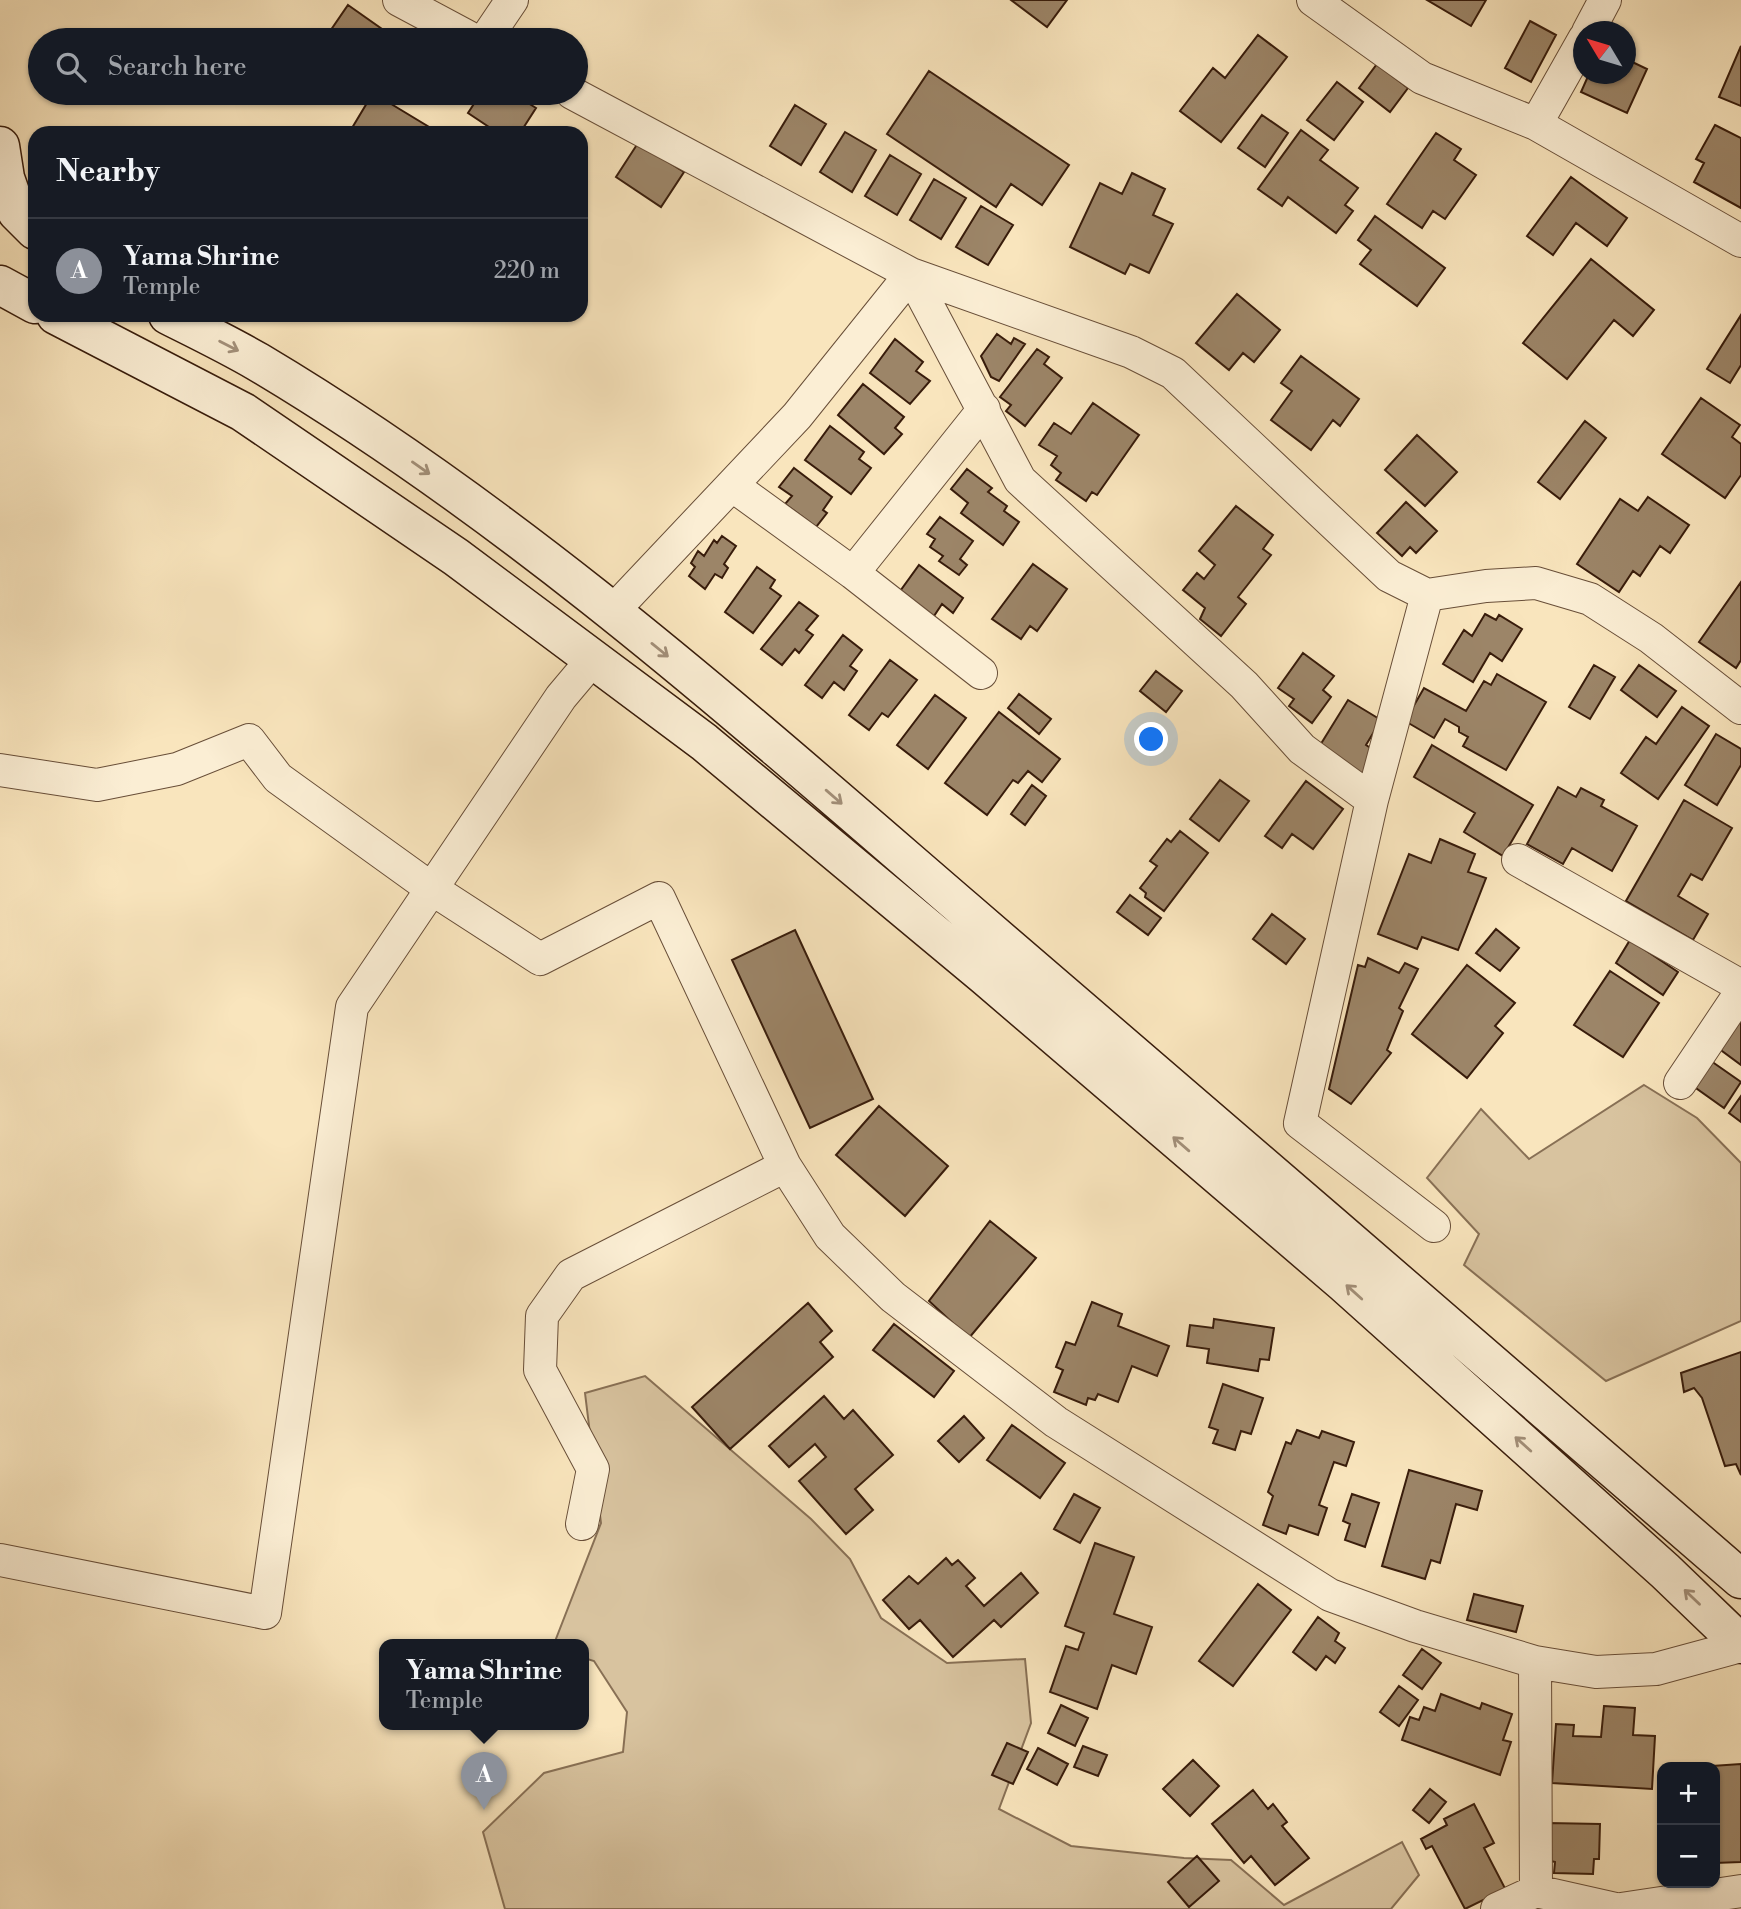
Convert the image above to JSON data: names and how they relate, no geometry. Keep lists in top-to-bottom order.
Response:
{
  "north": "top left",
  "page": {
    "search": "Search here",
    "heading": "Nearby",
    "list": [
      {
        "mark": "A",
        "name": "Yama Shrine",
        "note": "Temple",
        "value": "220 m"
      }
    ],
    "popup": ["Yama Shrine", "Temple"],
    "pins": "A",
    "map_buttons": ["+", "−"]
  }
}
